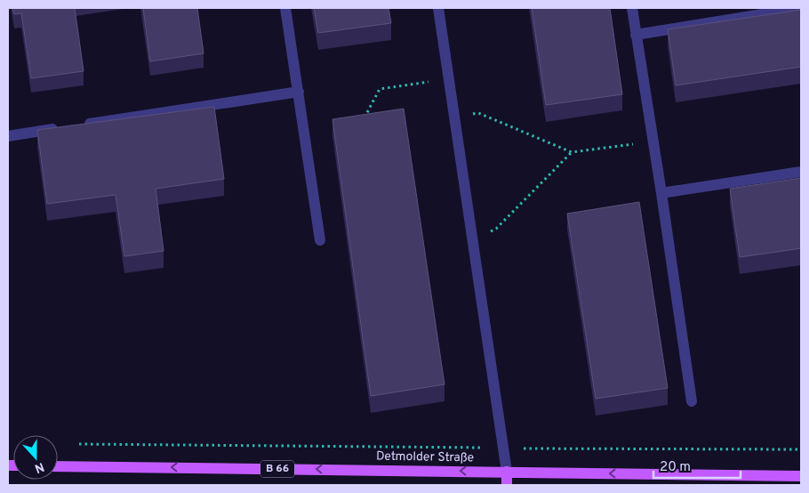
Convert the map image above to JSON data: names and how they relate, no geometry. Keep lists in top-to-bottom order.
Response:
{
  "streets": {
    "main road": ["Detmolder Straße", "B 66"]
  },
  "one_way": ["Detmolder Straße"],
  "scale_bar": "20 m",
  "north": "bottom"
}
